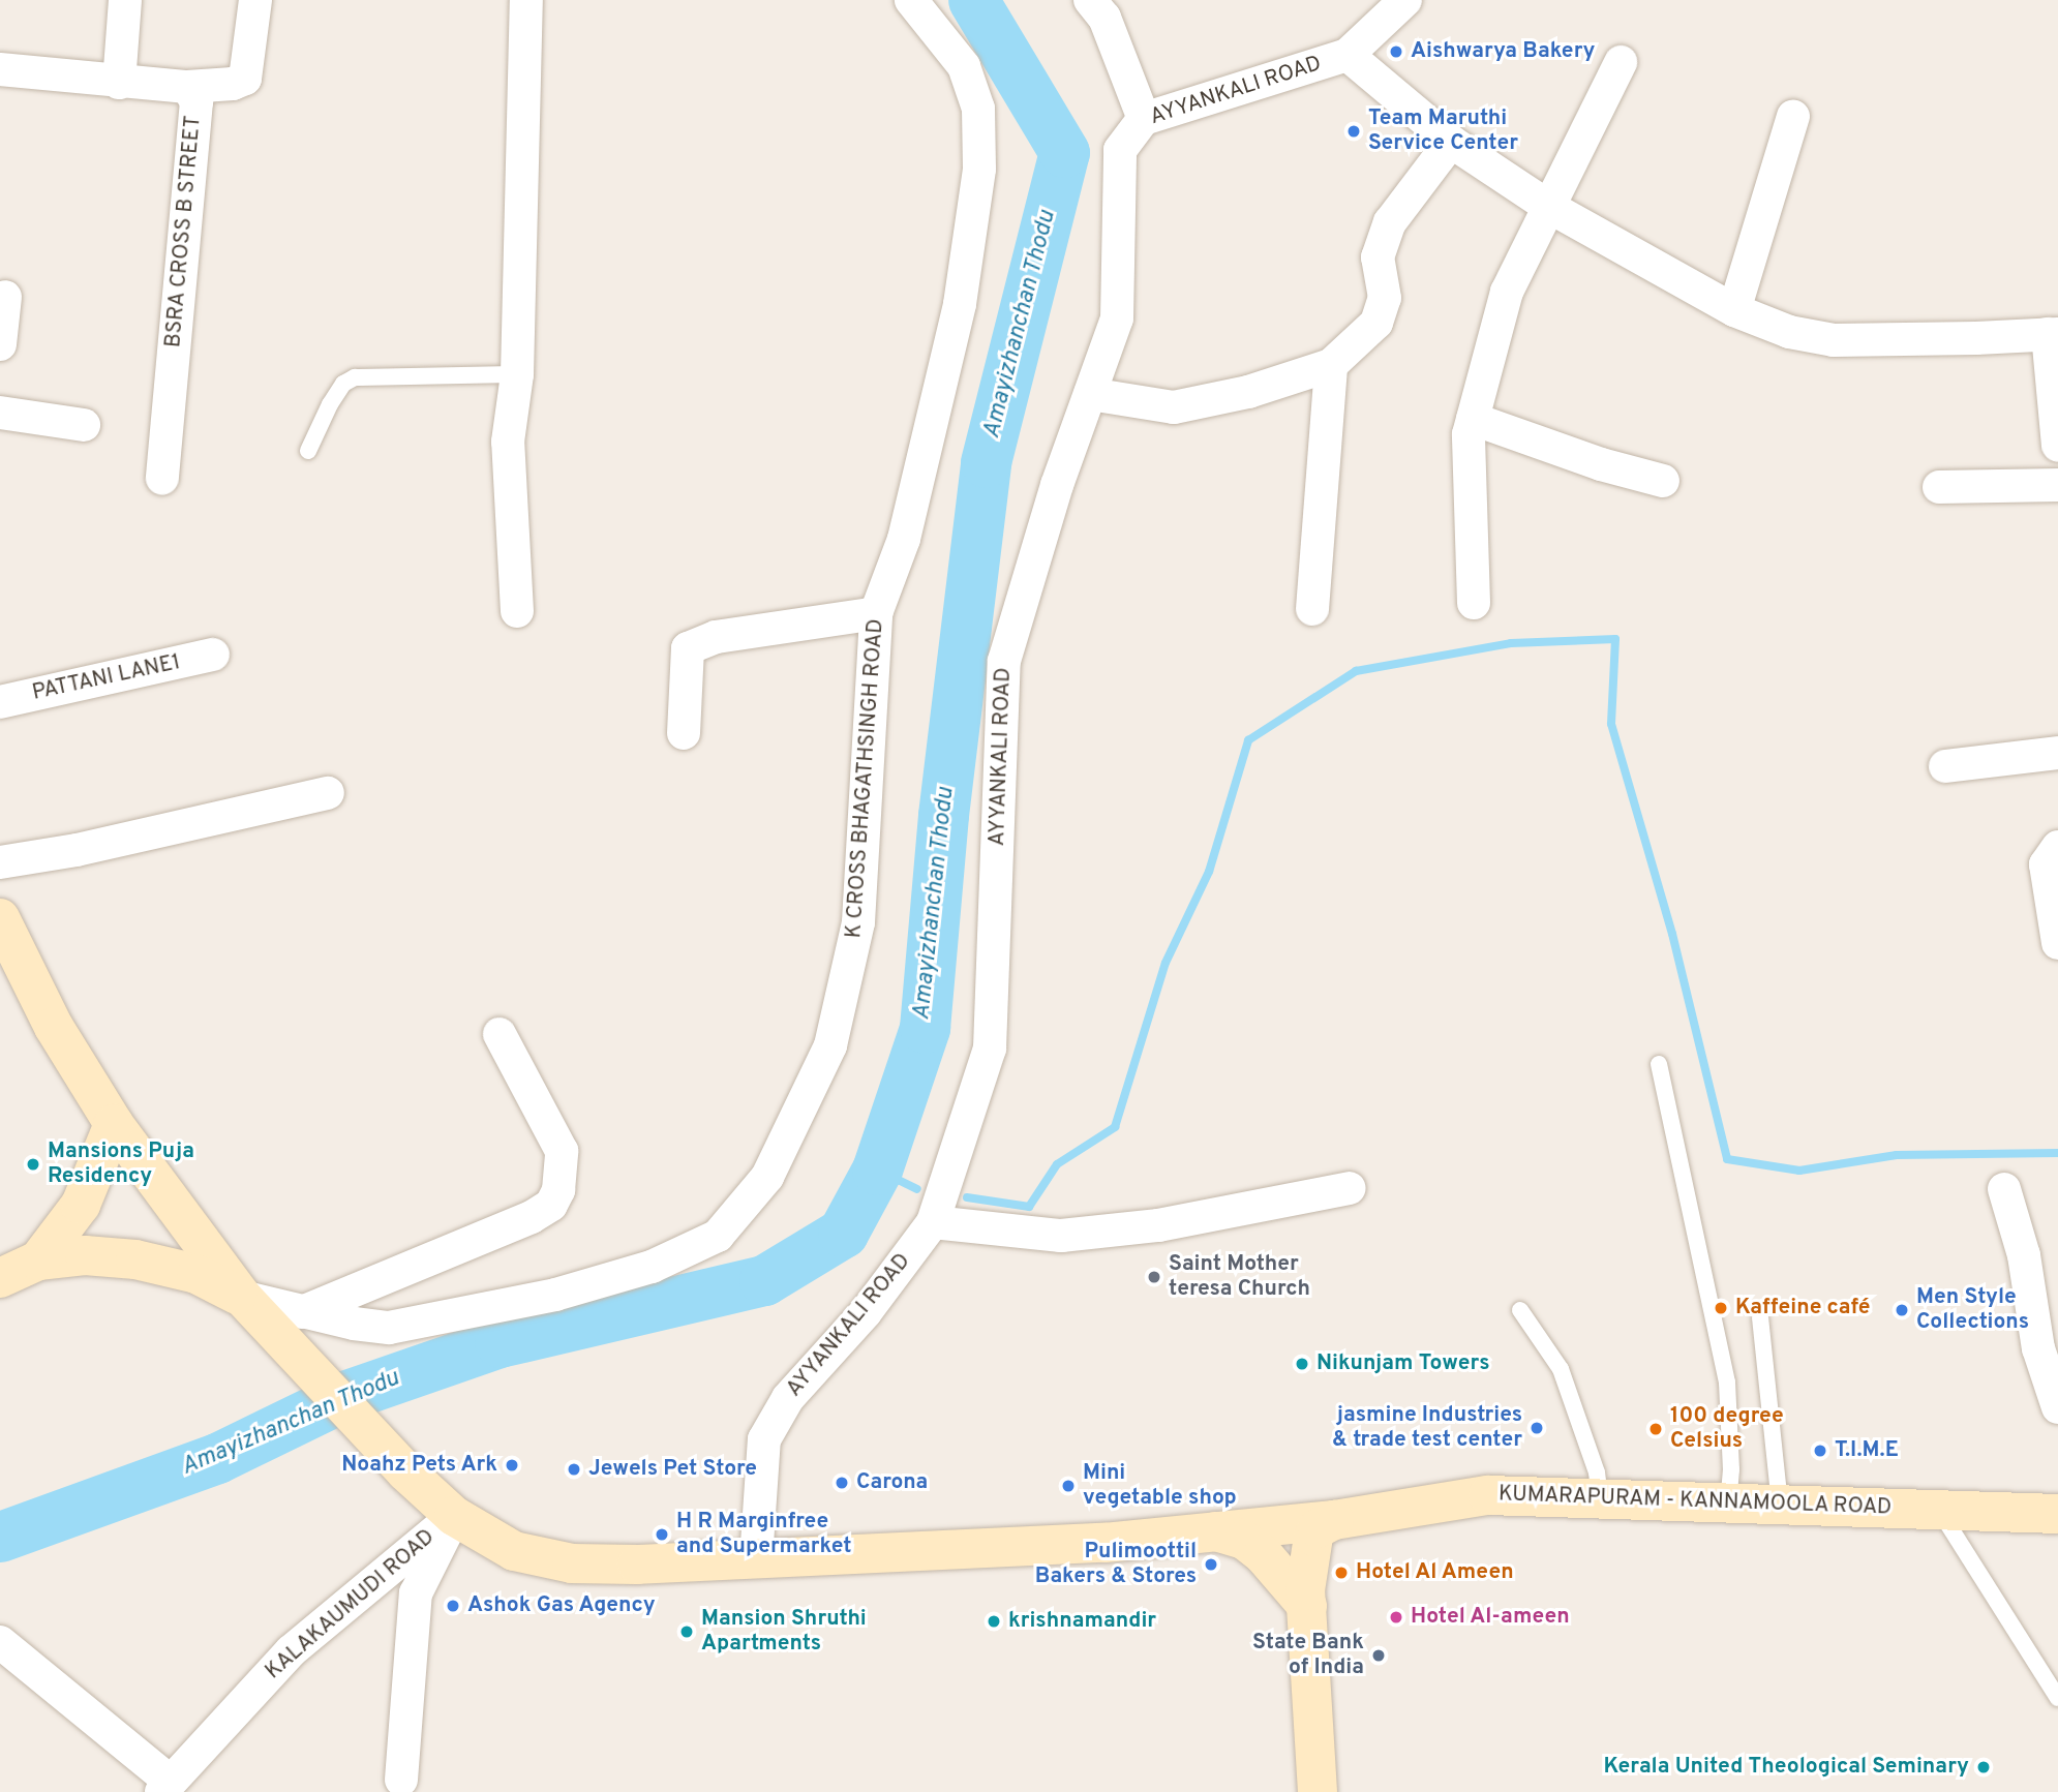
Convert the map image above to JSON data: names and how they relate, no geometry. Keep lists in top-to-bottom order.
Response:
{
  "streets": {
    "main road": ["KUMARAPURAM - KANNAMOOLA ROAD"],
    "street": [
      "AYYANKALI ROAD",
      "BSRA CROSS B STREET",
      "PATTANI LANE1",
      "K CROSS BHAGATHSINGH ROAD",
      "KALAKAUMUDI ROAD"
    ]
  },
  "crossings": [
    ["AYYANKALI ROAD", "KUMARAPURAM - KANNAMOOLA ROAD"],
    ["K CROSS BHAGATHSINGH ROAD", "KUMARAPURAM - KANNAMOOLA ROAD"],
    ["KUMARAPURAM - KANNAMOOLA ROAD", "KALAKAUMUDI ROAD"]
  ],
  "water": ["Amayizhanchan Thodu"],
  "places": [
    "Aishwarya Bakery",
    "Team Maruthi Service Center",
    "Mansions Puja Residency",
    "Saint Mother teresa Church",
    "Kaffeine café",
    "Men Style Collections",
    "Nikunjam Towers",
    "jasmine Industries & trade test center",
    "100 degree Celsius",
    "T.I.M.E",
    "Noahz Pets Ark",
    "Jewels Pet Store",
    "Carona",
    "Mini vegetable shop",
    "H R Marginfree and Supermarket",
    "Pulimoottil Bakers & Stores",
    "Hotel Al Ameen",
    "Ashok Gas Agency",
    "Hotel Al-ameen",
    "krishnamandir",
    "Mansion Shruthi Apartments",
    "State Bank of India",
    "Kerala United Theological Seminary"
  ]
}
